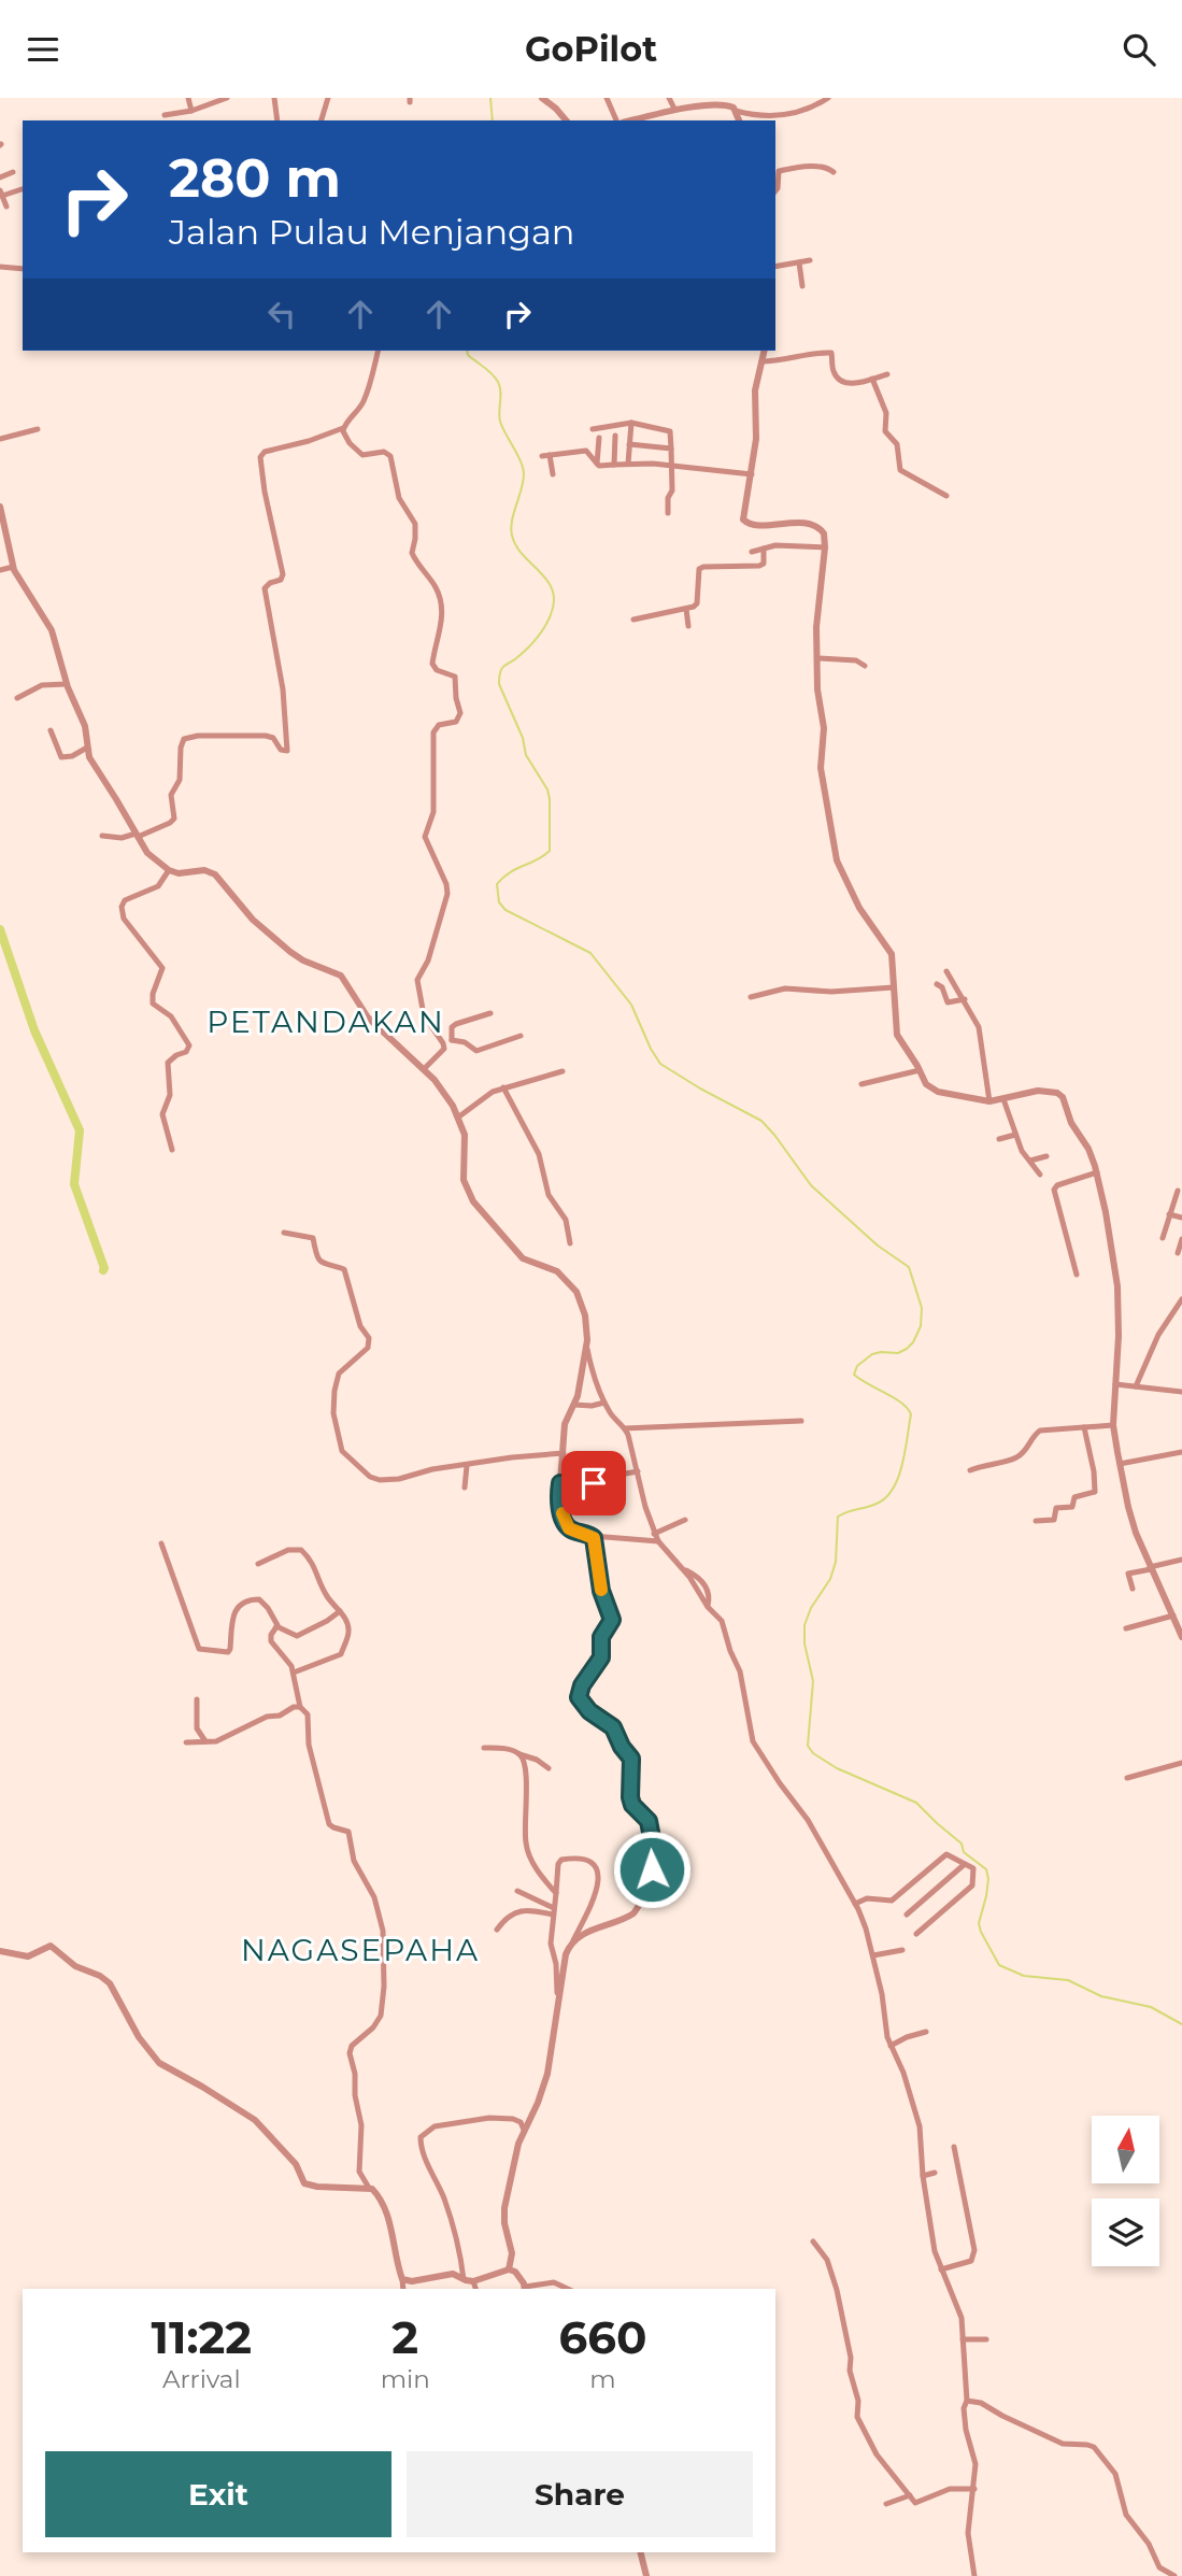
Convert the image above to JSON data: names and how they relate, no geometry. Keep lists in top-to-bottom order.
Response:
{
  "districts": ["PETANDAKAN", "NAGASEPAHA"],
  "north": "top",
  "page": {
    "header": "GoPilot",
    "turn": ["280 m", "Jalan Pulau Menjangan"],
    "eta": [
      "11:22",
      "Arrival",
      "2",
      "min",
      "660",
      "m"
    ],
    "buttons": ["Exit", "Share"]
  }
}
